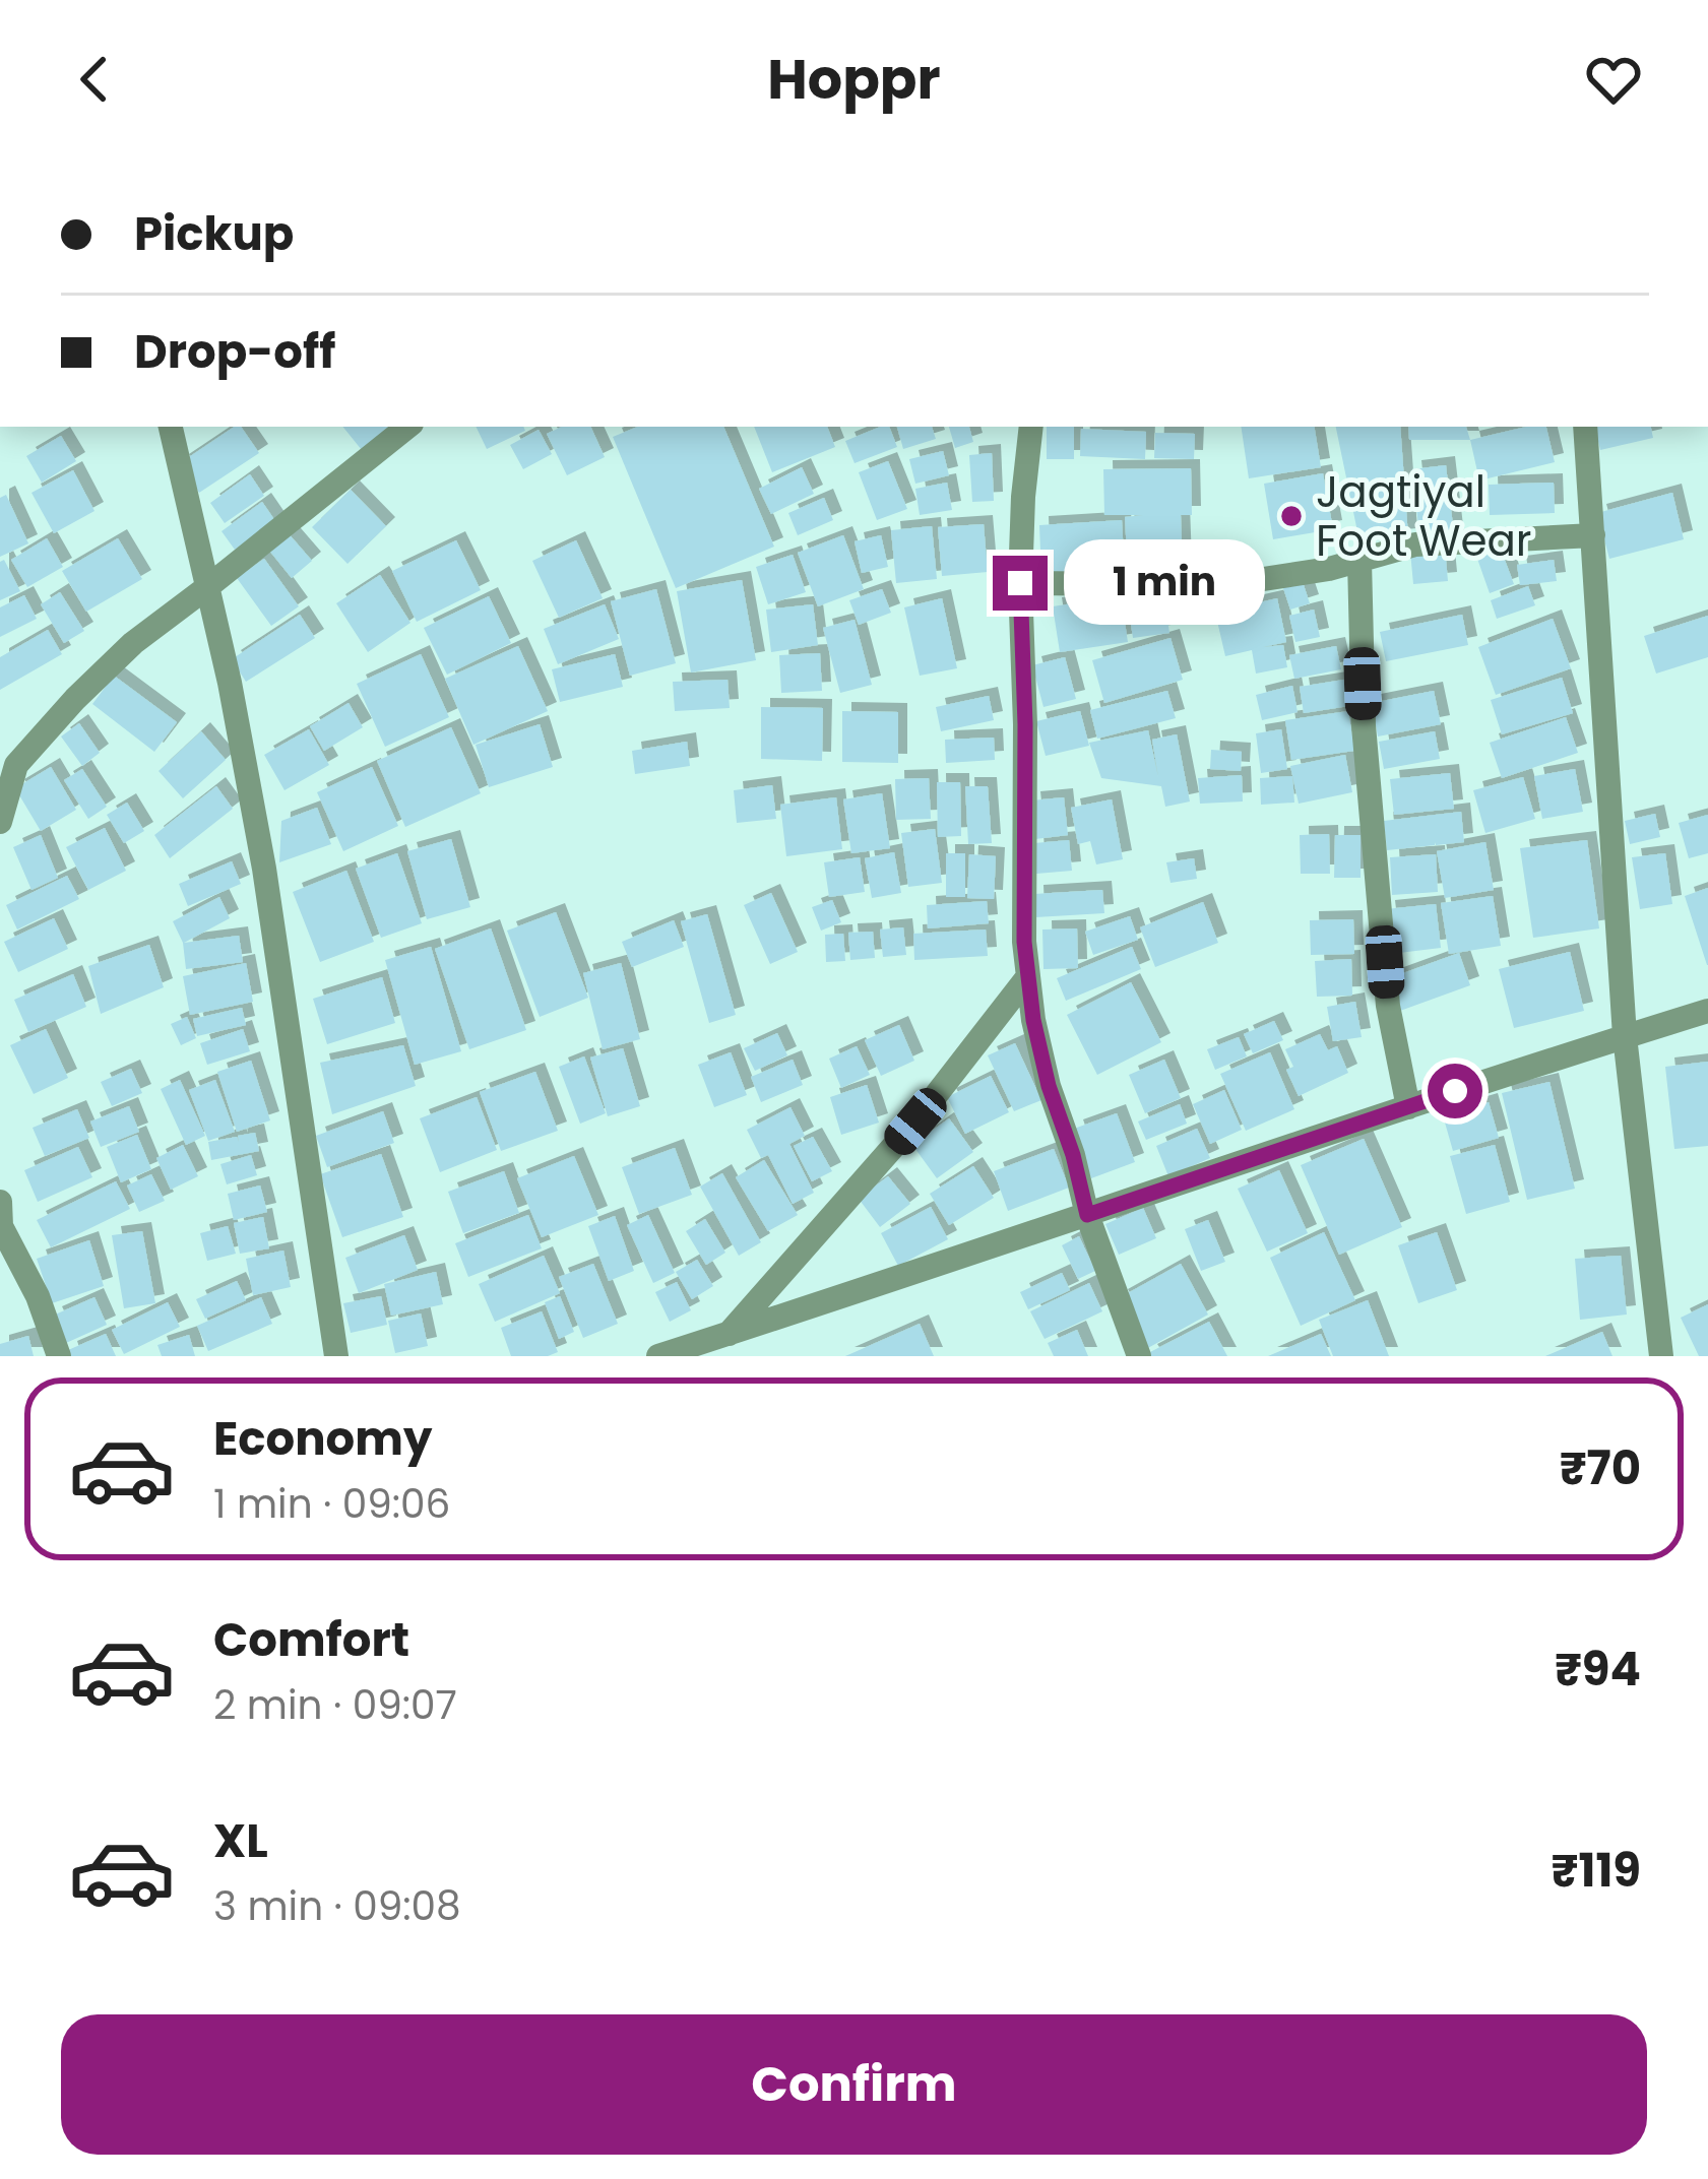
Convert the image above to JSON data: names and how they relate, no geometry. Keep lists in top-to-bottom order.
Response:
{
  "places": ["Jagtiyal Foot Wear"],
  "page": {
    "header": "Hoppr",
    "banner": ["Pickup", "Drop-off"],
    "bubble": "1 min",
    "list": [
      {
        "name": "Economy",
        "note": "1 min · 09:06",
        "value": "₹70"
      },
      {
        "name": "Comfort",
        "note": "2 min · 09:07",
        "value": "₹94"
      },
      {
        "name": "XL",
        "note": "3 min · 09:08",
        "value": "₹119"
      }
    ],
    "buttons": "Confirm"
  }
}
